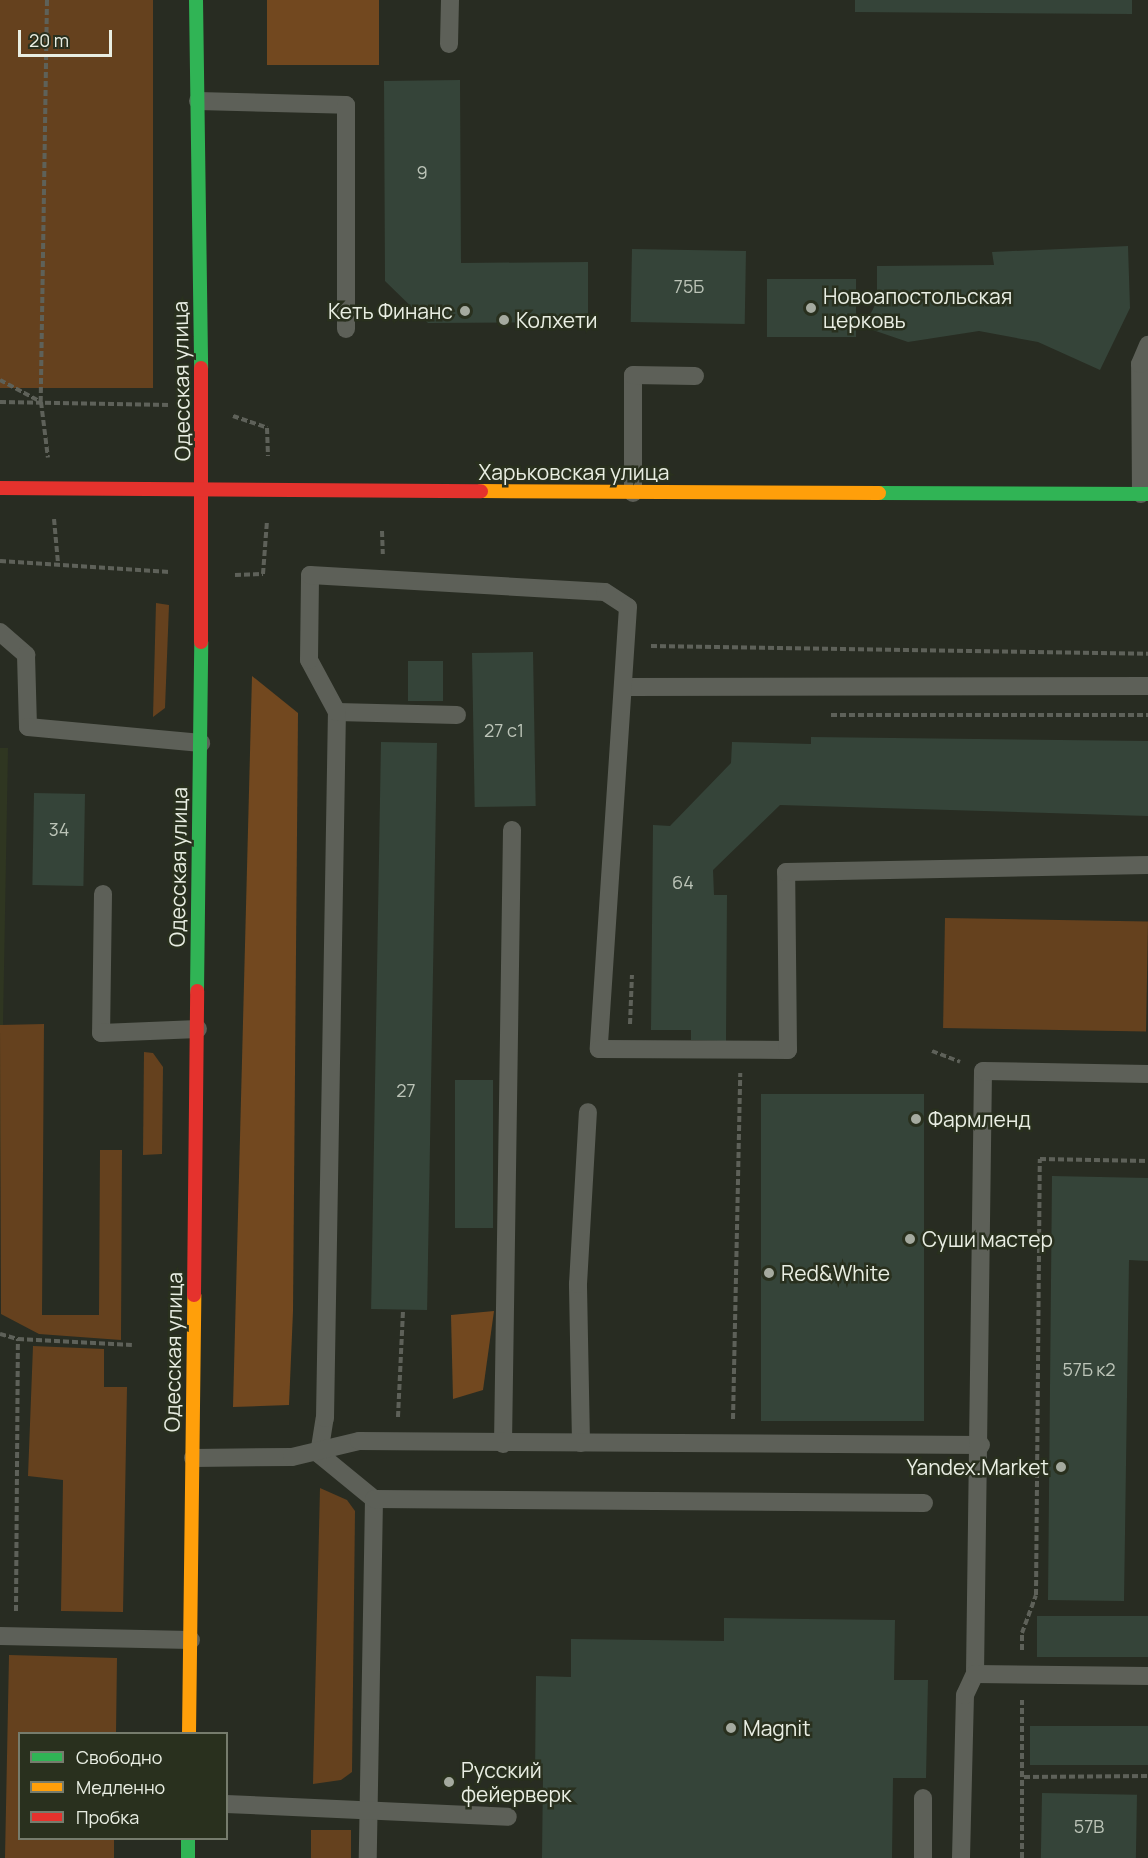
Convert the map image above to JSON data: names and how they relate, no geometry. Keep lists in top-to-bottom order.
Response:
{
  "streets": {
    "street": ["Одесская улица", "Харьковская улица"]
  },
  "crossings": [
    ["Одесская улица", "Харьковская улица"]
  ],
  "places": [
    "Новоапостольская церковь",
    "Кеть Финанс",
    "Колхети",
    "Фармленд",
    "Суши мастер",
    "Red&White",
    "Yandex.Market",
    "Magnit",
    "Русский фейерверк"
  ],
  "house_numbers": [
    "9",
    "75Б",
    "27 с1",
    "34",
    "64",
    "27",
    "57Б к2",
    "57В"
  ],
  "legend": ["Свободно", "Медленно", "Пробка"],
  "scale_bar": "20 m"
}
